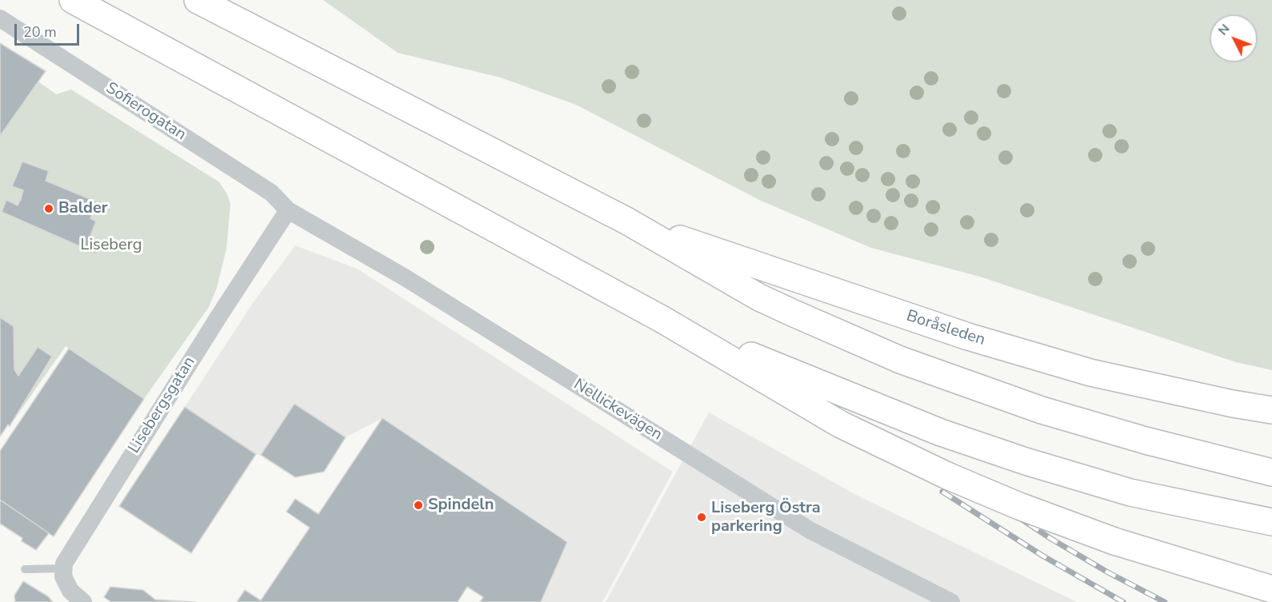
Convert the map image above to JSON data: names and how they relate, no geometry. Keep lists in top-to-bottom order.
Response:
{
  "streets": {
    "highway": ["Boråsleden"],
    "street": ["Sofierogatan", "Lisebergsgatan", "Nellickevägen"]
  },
  "crossings": [
    ["Sofierogatan", "Lisebergsgatan"],
    ["Sofierogatan", "Nellickevägen"],
    ["Lisebergsgatan", "Nellickevägen"]
  ],
  "parks": ["Liseberg"],
  "places": ["Balder", "Spindeln", "Liseberg Östra parkering"],
  "scale_bar": "20 m",
  "north": "top left"
}
